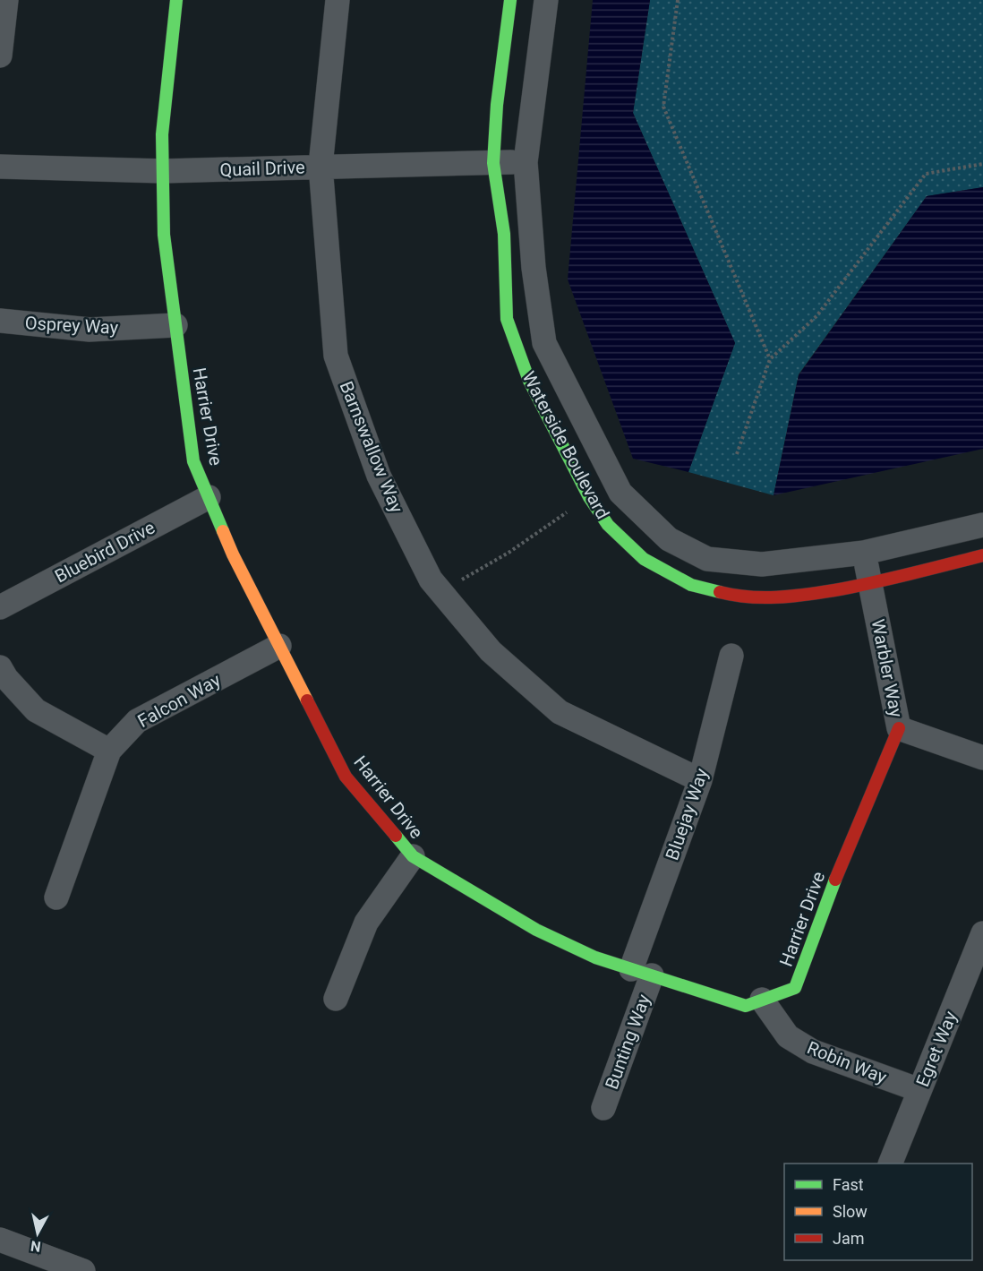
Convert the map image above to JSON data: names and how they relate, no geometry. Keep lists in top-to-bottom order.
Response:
{
  "streets": {
    "street": [
      "Quail Drive",
      "Osprey Way",
      "Harrier Drive",
      "Waterside Boulevard",
      "Barnswallow Way",
      "Bluebird Drive",
      "Warbler Way",
      "Falcon Way",
      "Bluejay Way",
      "Bunting Way",
      "Egret Way",
      "Robin Way"
    ]
  },
  "crossings": [
    ["Quail Drive", "Harrier Drive"],
    ["Quail Drive", "Waterside Boulevard"],
    ["Quail Drive", "Barnswallow Way"],
    ["Osprey Way", "Harrier Drive"],
    ["Harrier Drive", "Bluebird Drive"],
    ["Harrier Drive", "Warbler Way"],
    ["Harrier Drive", "Falcon Way"],
    ["Harrier Drive", "Bluejay Way"],
    ["Harrier Drive", "Bunting Way"],
    ["Harrier Drive", "Robin Way"],
    ["Waterside Boulevard", "Warbler Way"],
    ["Barnswallow Way", "Bluejay Way"],
    ["Bluejay Way", "Bunting Way"],
    ["Egret Way", "Robin Way"]
  ],
  "legend": ["Fast", "Slow", "Jam"],
  "north": "bottom"
}
